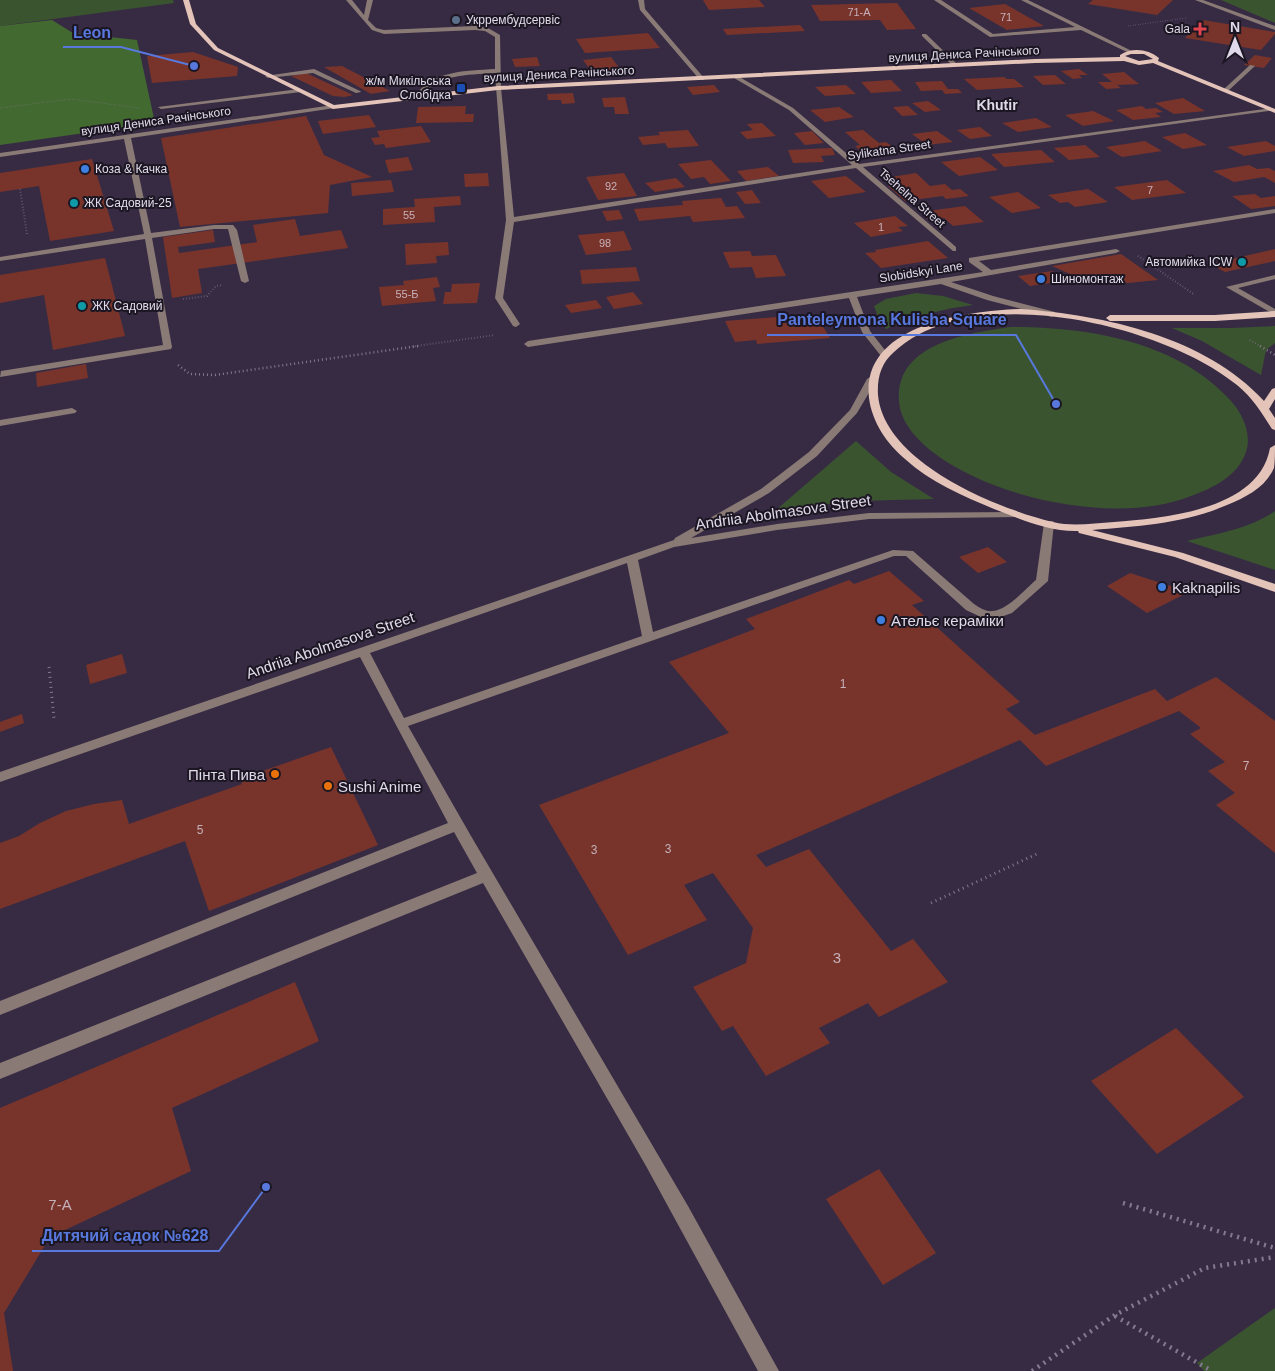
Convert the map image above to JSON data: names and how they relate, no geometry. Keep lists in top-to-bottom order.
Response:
{
  "streets": {
    "main road": ["вулиця Дениса Рачінського"],
    "street": [
      "Sylikatna Street",
      "Tsehelna Street",
      "Slobidskyi Lane",
      "Andriia Abolmasova Street"
    ]
  },
  "crossings": [
    ["вулиця Дениса Рачінського", "Tsehelna Street"],
    ["Sylikatna Street", "Tsehelna Street"]
  ],
  "districts": ["Khutir"],
  "places": {
    "other": [
      "Укррембудсервіс",
      "Leon",
      "Коза & Качка",
      "ЖК Садовий-25",
      "Автомийка ICW",
      "Шиномонтаж",
      "ЖК Садовий",
      "Panteleymona Kulisha Square",
      "Kaknapilis",
      "Ательє кераміки",
      "Пінта Пива",
      "Sushi Anime",
      "Дитячий садок №628"
    ],
    "health": ["Gala"],
    "transit": ["ж/м Микільська Слобідка"]
  },
  "house_numbers": [
    "71-А",
    "71",
    "92",
    "7",
    "55",
    "1",
    "98",
    "55-Б",
    "1",
    "7",
    "5",
    "3",
    "3",
    "3",
    "7-А"
  ],
  "north": "top"
}
